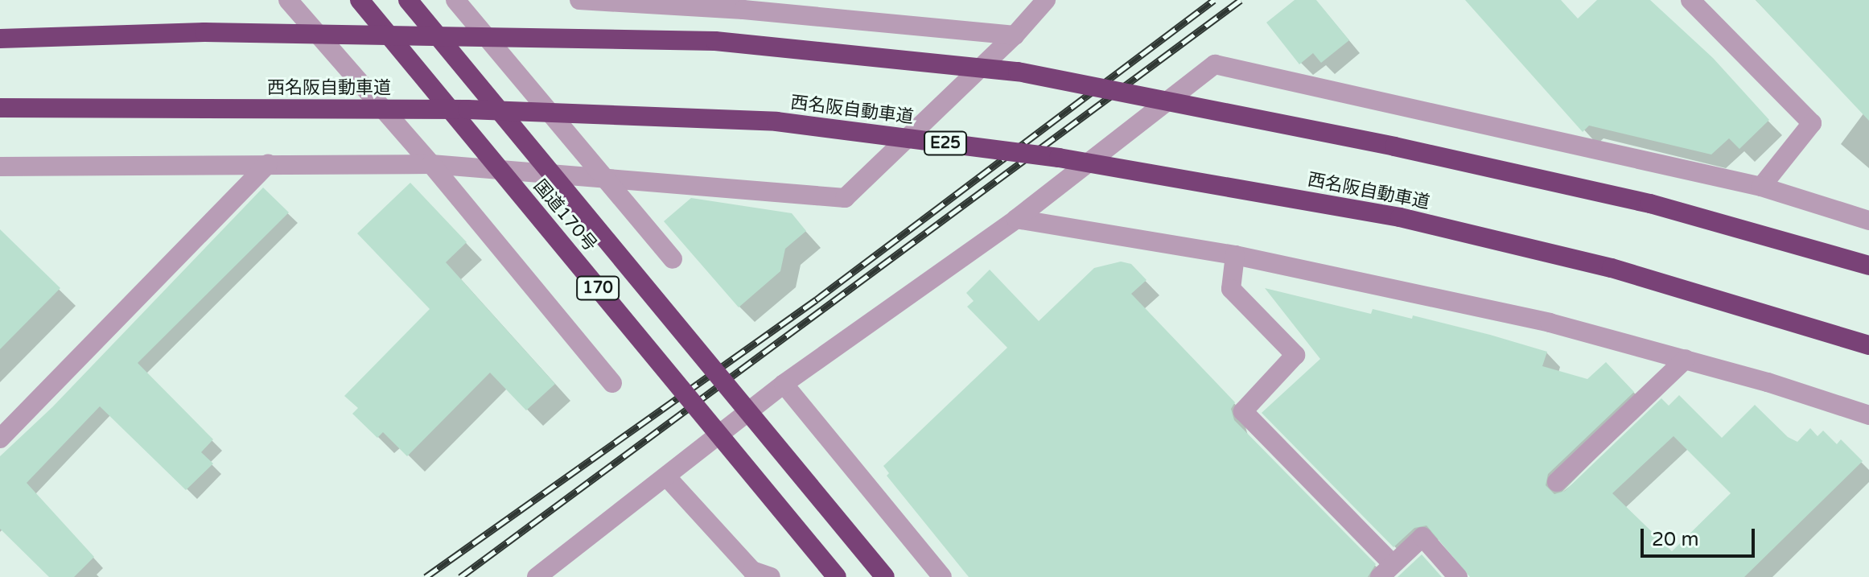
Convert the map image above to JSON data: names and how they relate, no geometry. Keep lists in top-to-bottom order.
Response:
{
  "streets": {
    "highway": [
      "西名阪自動車道",
      "E25",
      "国道170号",
      "170"
    ]
  },
  "scale_bar": "20 m"
}
